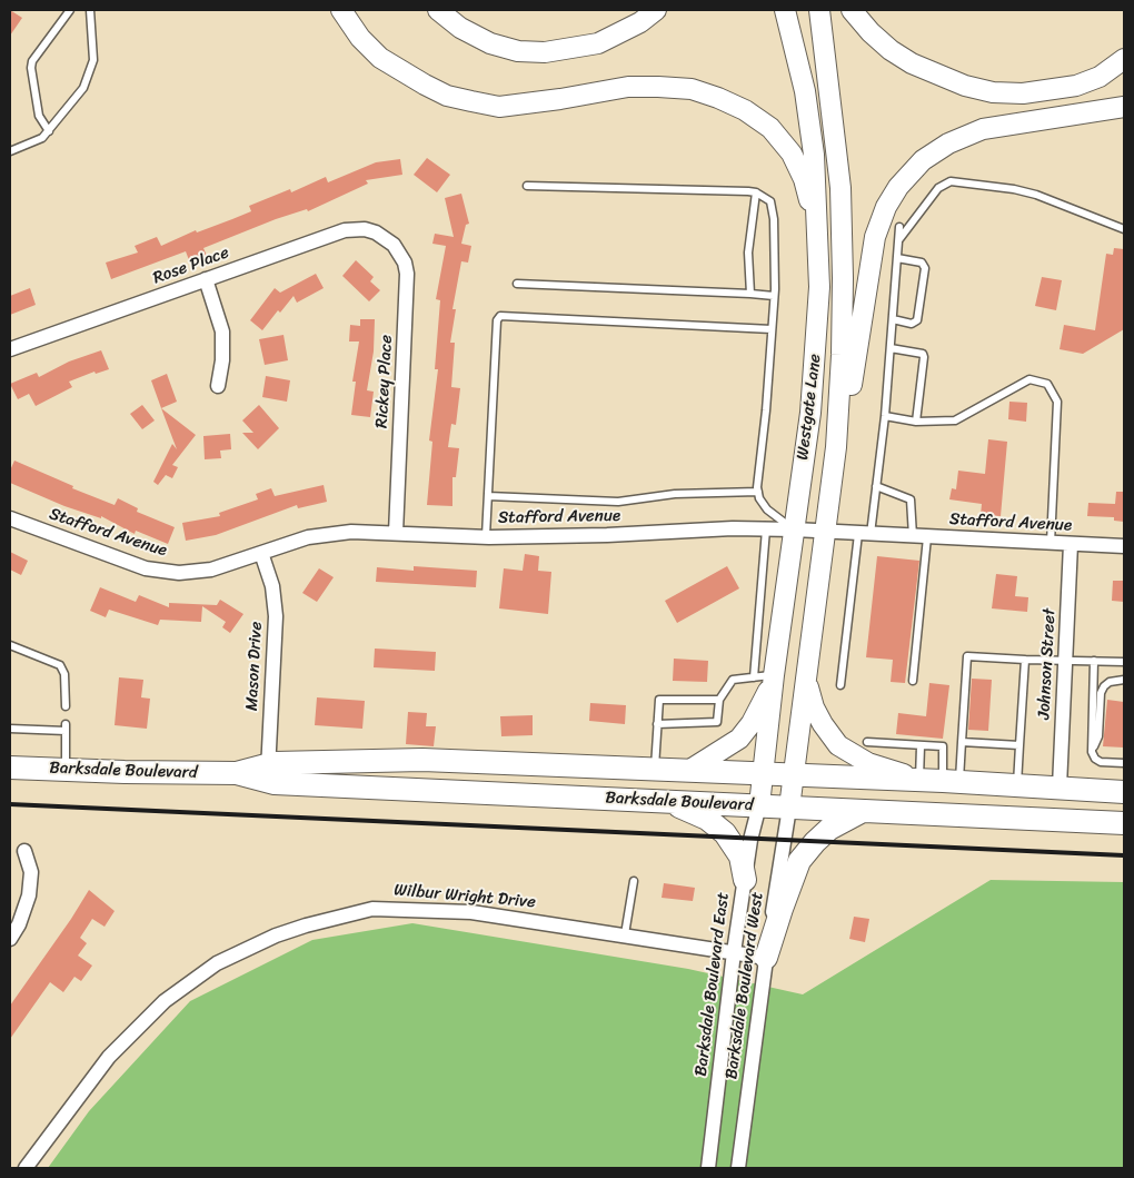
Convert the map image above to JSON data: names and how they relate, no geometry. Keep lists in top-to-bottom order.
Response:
{
  "streets": {
    "main road": ["Westgate Lane", "Barksdale Boulevard"],
    "street": [
      "Rose Place",
      "Rickey Place",
      "Stafford Avenue",
      "Johnson Street",
      "Mason Drive",
      "Wilbur Wright Drive",
      "Barksdale Boulevard East",
      "Barksdale Boulevard West"
    ]
  },
  "crossings": [
    ["Rose Place", "Rickey Place"],
    ["Rickey Place", "Stafford Avenue"],
    ["Westgate Lane", "Stafford Avenue"],
    ["Westgate Lane", "Barksdale Boulevard"],
    ["Westgate Lane", "Barksdale Boulevard East"],
    ["Westgate Lane", "Barksdale Boulevard West"],
    ["Stafford Avenue", "Johnson Street"],
    ["Stafford Avenue", "Mason Drive"],
    ["Johnson Street", "Barksdale Boulevard"],
    ["Mason Drive", "Barksdale Boulevard"],
    ["Barksdale Boulevard", "Barksdale Boulevard East"],
    ["Barksdale Boulevard", "Barksdale Boulevard West"],
    ["Wilbur Wright Drive", "Barksdale Boulevard East"],
    ["Wilbur Wright Drive", "Barksdale Boulevard West"]
  ]
}
